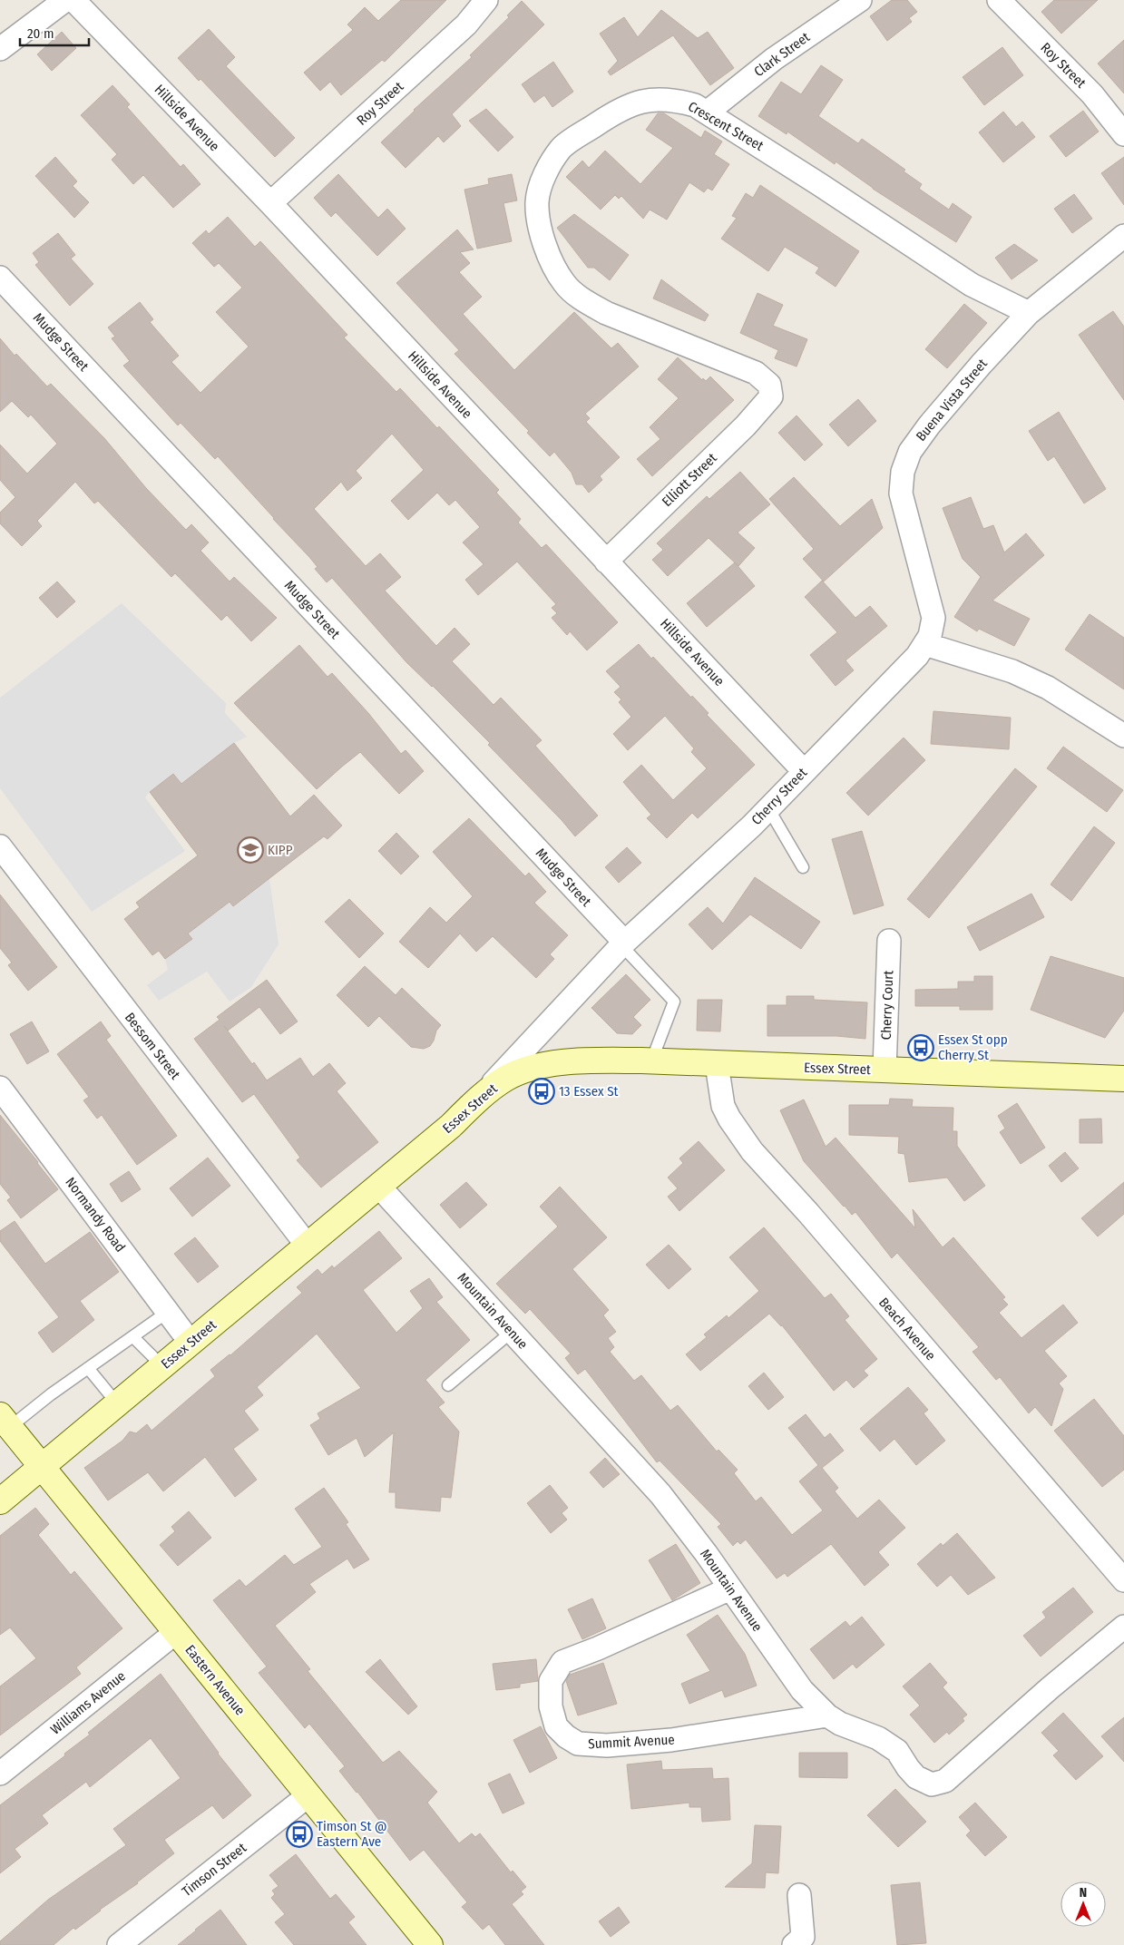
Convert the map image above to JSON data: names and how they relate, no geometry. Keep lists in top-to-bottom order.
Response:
{
  "streets": {
    "main road": ["Essex Street", "Eastern Avenue"],
    "street": [
      "Clark Street",
      "Roy Street",
      "Hillside Avenue",
      "Crescent Street",
      "Mudge Street",
      "Buena Vista Street",
      "Elliott Street",
      "Cherry Street",
      "Cherry Court",
      "Bessom Street",
      "Normandy Road",
      "Mountain Avenue",
      "Beach Avenue",
      "Williams Avenue",
      "Summit Avenue",
      "Timson Street"
    ]
  },
  "crossings": [
    ["Clark Street", "Crescent Street"],
    ["Roy Street", "Hillside Avenue"],
    ["Hillside Avenue", "Elliott Street"],
    ["Hillside Avenue", "Cherry Street"],
    ["Crescent Street", "Buena Vista Street"],
    ["Crescent Street", "Elliott Street"],
    ["Mudge Street", "Cherry Street"],
    ["Buena Vista Street", "Cherry Street"],
    ["Cherry Street", "Essex Street"],
    ["Cherry Court", "Essex Street"],
    ["Bessom Street", "Essex Street"],
    ["Essex Street", "Normandy Road"],
    ["Essex Street", "Mountain Avenue"],
    ["Essex Street", "Beach Avenue"],
    ["Essex Street", "Eastern Avenue"],
    ["Mountain Avenue", "Summit Avenue"],
    ["Eastern Avenue", "Williams Avenue"],
    ["Eastern Avenue", "Timson Street"]
  ],
  "places": {
    "school or university": ["KIPP"],
    "bus stop": ["Essex St opp Cherry St", "13 Essex St", "Timson St @ Eastern Ave"]
  },
  "scale_bar": "20 m",
  "north": "top"
}
